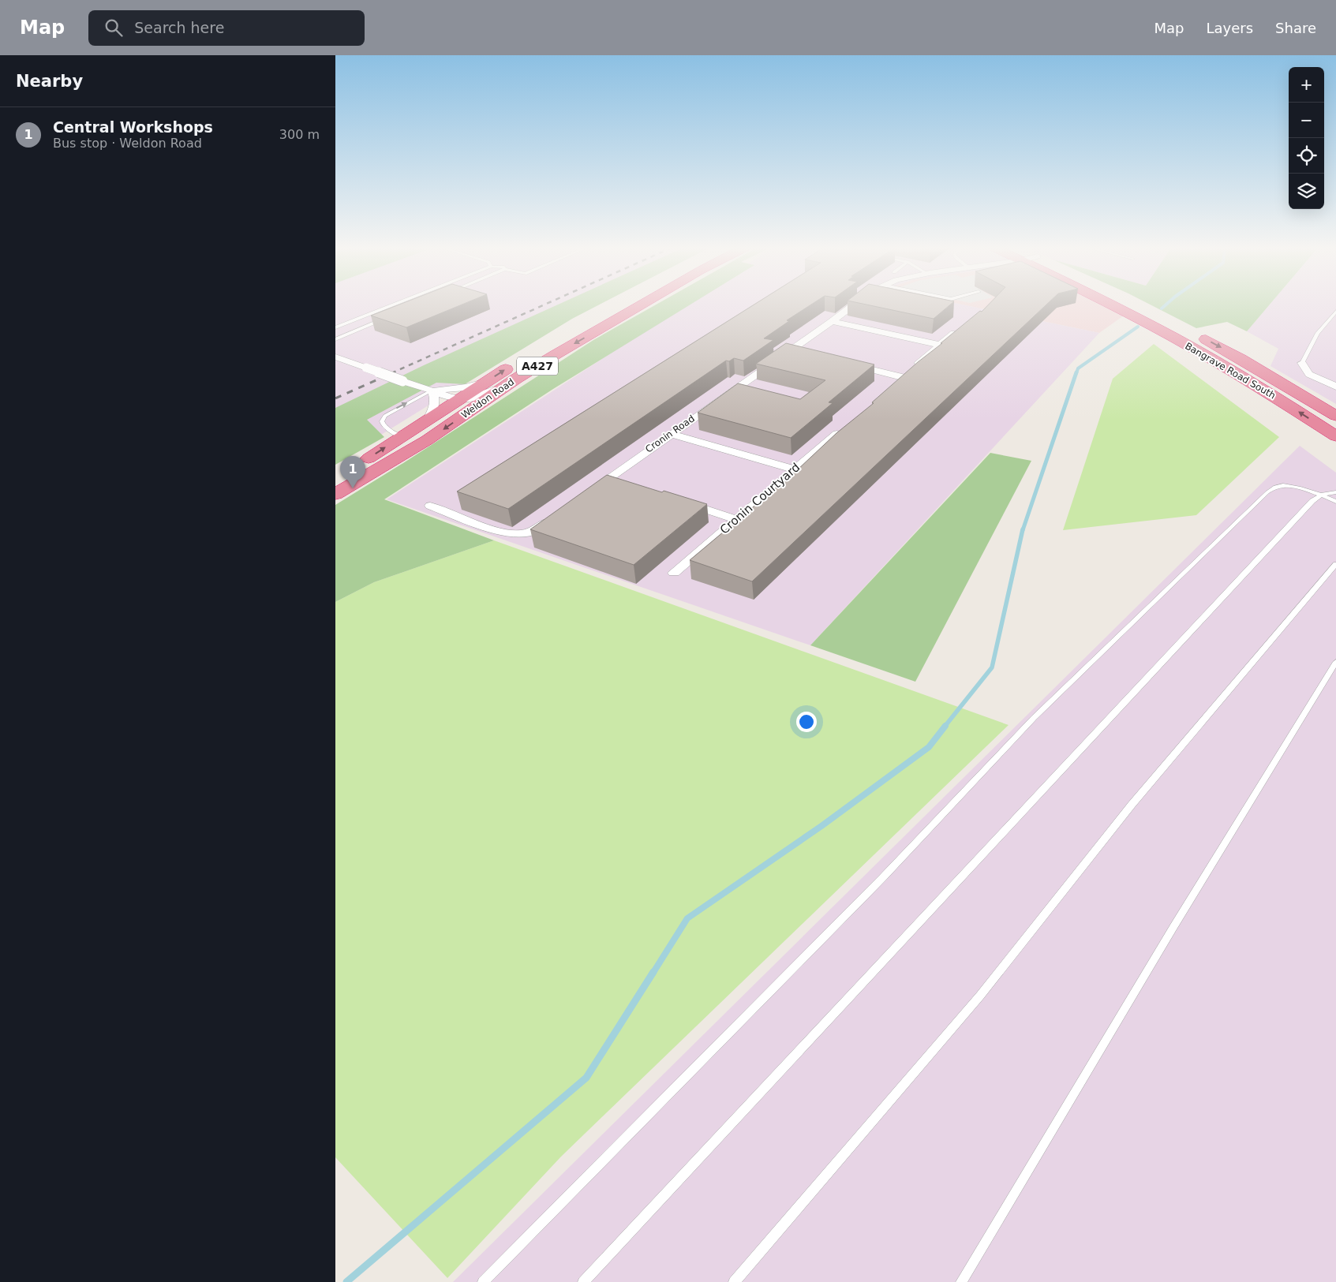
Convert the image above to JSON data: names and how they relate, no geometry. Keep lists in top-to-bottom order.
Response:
{
  "streets": {
    "highway": ["A427", "Bangrave Road South", "Weldon Road"],
    "street": ["Cronin Road", "Cronin Courtyard"]
  },
  "page": {
    "header": "Map",
    "search": "Search here",
    "nav": ["Map", "Layers", "Share"],
    "heading": "Nearby",
    "map_buttons": ["+", "−"],
    "list": [
      {
        "mark": "1",
        "name": "Central Workshops",
        "note": "Bus stop · Weldon Road",
        "value": "300 m"
      }
    ],
    "pins": "1"
  }
}
